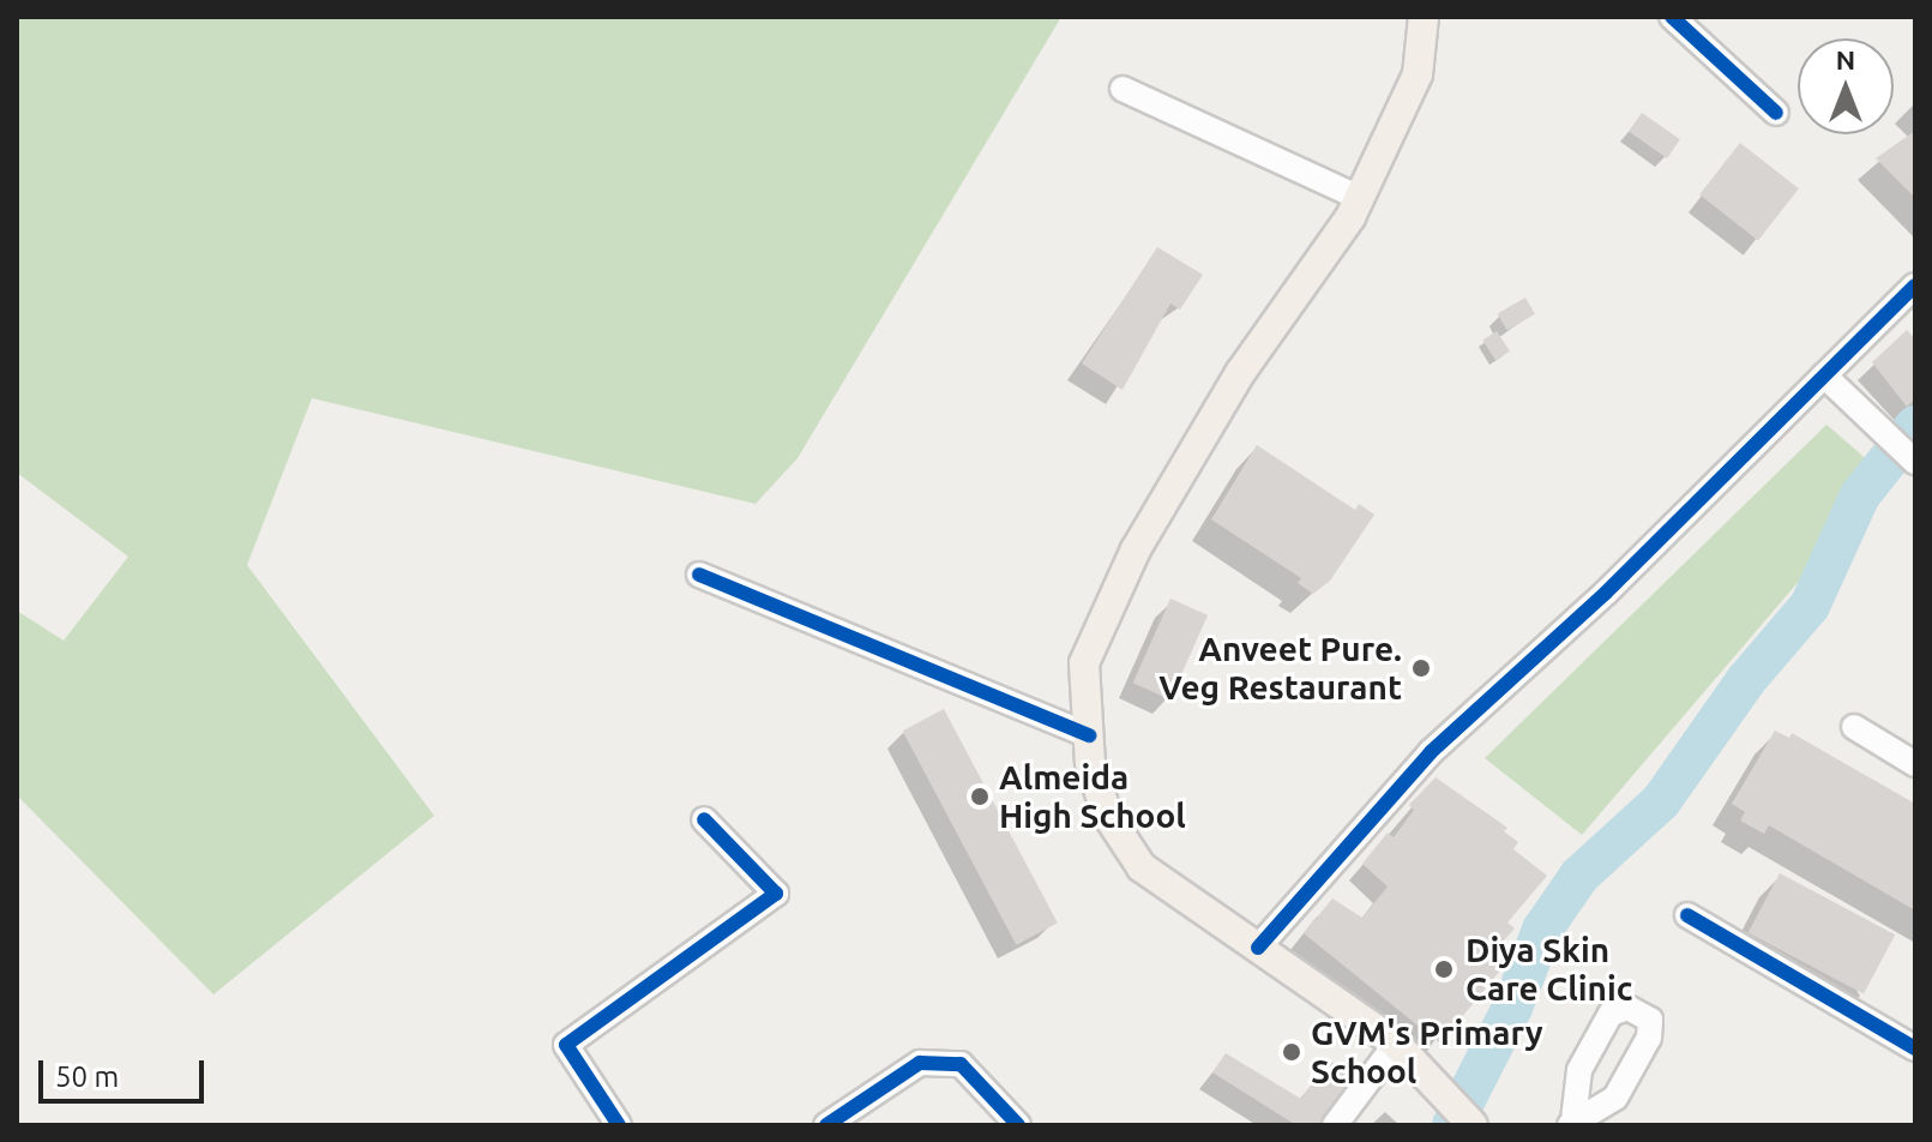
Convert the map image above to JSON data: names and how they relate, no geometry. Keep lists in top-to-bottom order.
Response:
{
  "places": [
    "Anveet Pure. Veg Restaurant",
    "Almeida High School",
    "Diya Skin Care Clinic",
    "GVM's Primary School"
  ],
  "scale_bar": "50 m",
  "north": "top"
}
